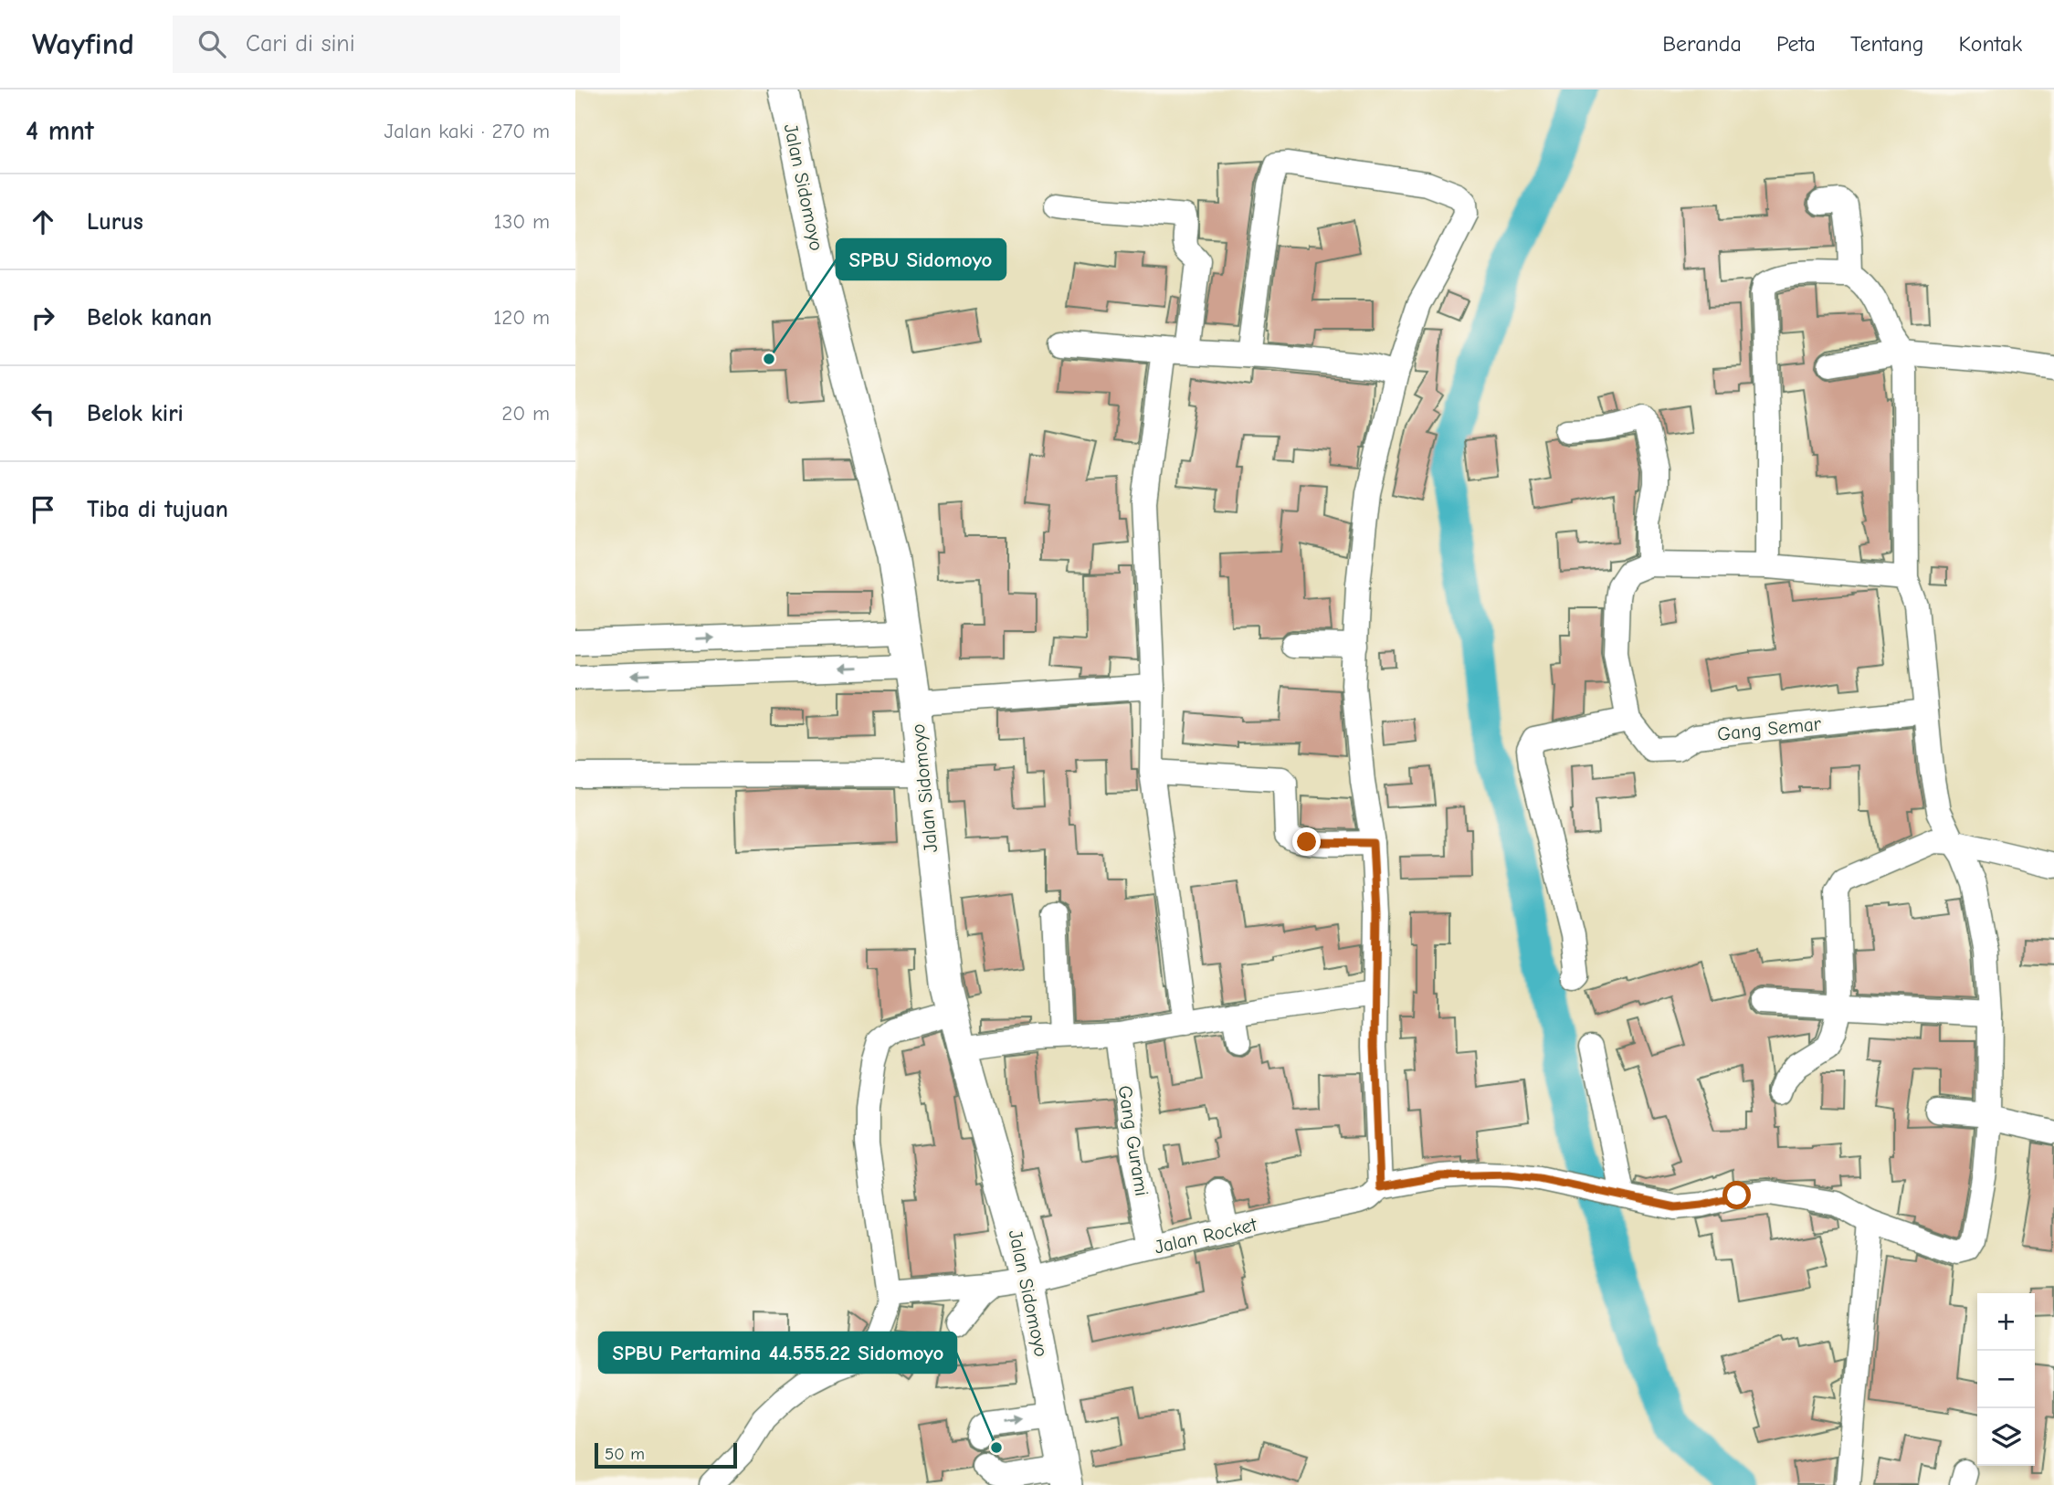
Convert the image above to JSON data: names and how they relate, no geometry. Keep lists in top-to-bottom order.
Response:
{
  "streets": {
    "main road": ["Jalan Sidomoyo"],
    "street": ["Gang Semar", "Gang Gurami", "Jalan Rocket"]
  },
  "crossings": [
    ["Jalan Sidomoyo", "Jalan Rocket"],
    ["Gang Gurami", "Jalan Rocket"]
  ],
  "places": ["SPBU Sidomoyo", "SPBU Pertamina 44.555.22 Sidomoyo"],
  "scale_bar": "50 m",
  "page": {
    "header": "Wayfind",
    "search": "Cari di sini",
    "nav": [
      "Beranda",
      "Peta",
      "Tentang",
      "Kontak"
    ],
    "heading": ["4 mnt", "Jalan kaki · 270 m"],
    "list": [
      ["Lurus", "130 m"],
      ["Belok kanan", "120 m"],
      ["Belok kiri", "20 m"],
      "Tiba di tujuan"
    ],
    "map_buttons": ["+", "−"],
    "scale": "50 m"
  }
}
